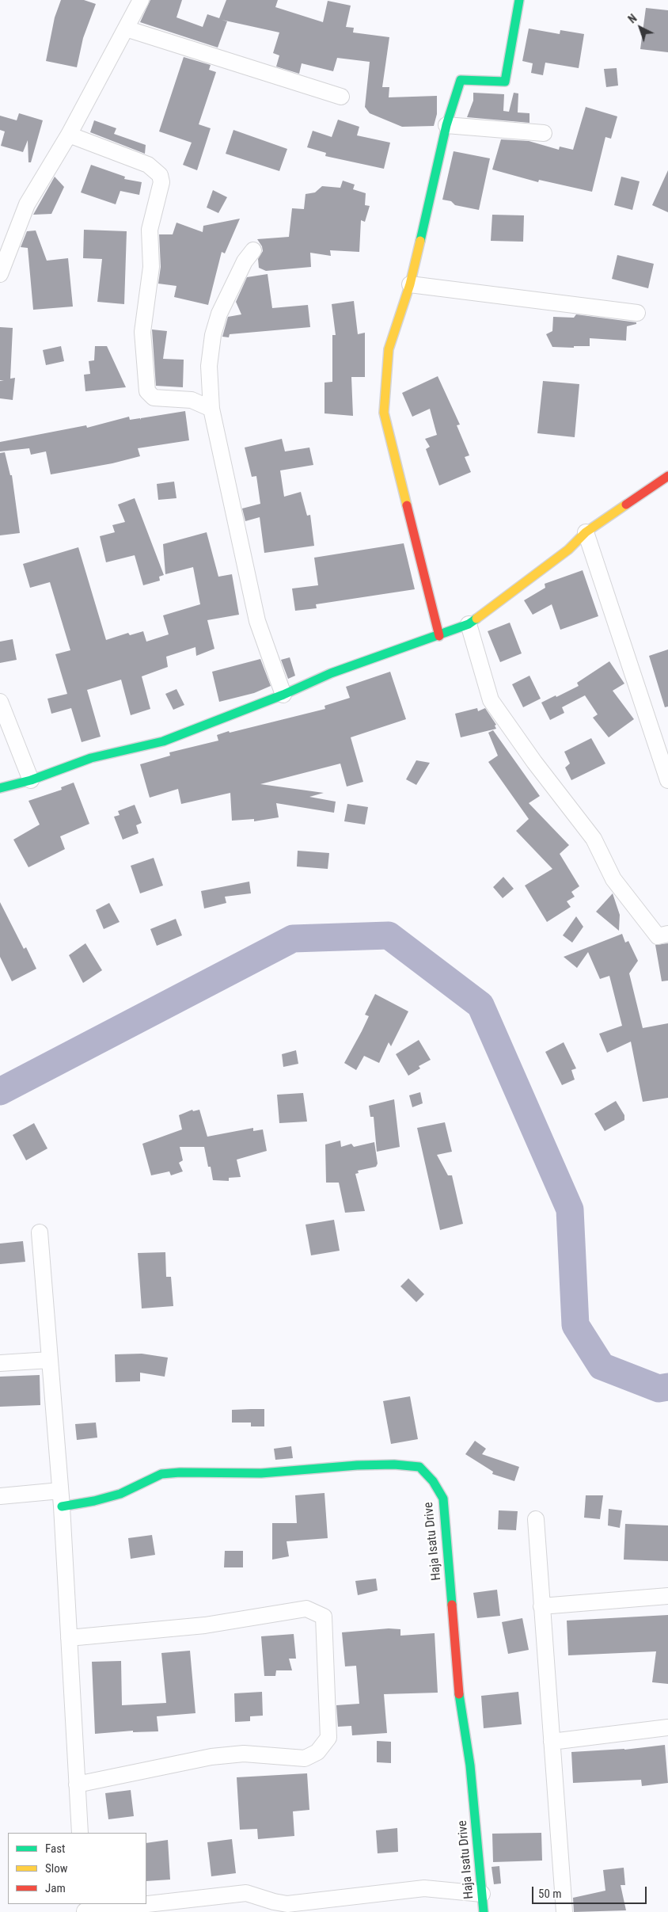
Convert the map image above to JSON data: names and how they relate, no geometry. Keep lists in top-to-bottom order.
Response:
{
  "streets": {
    "street": ["Haja Isatu Drive"]
  },
  "legend": ["Fast", "Slow", "Jam"],
  "scale_bar": "50 m",
  "north": "top left"
}
